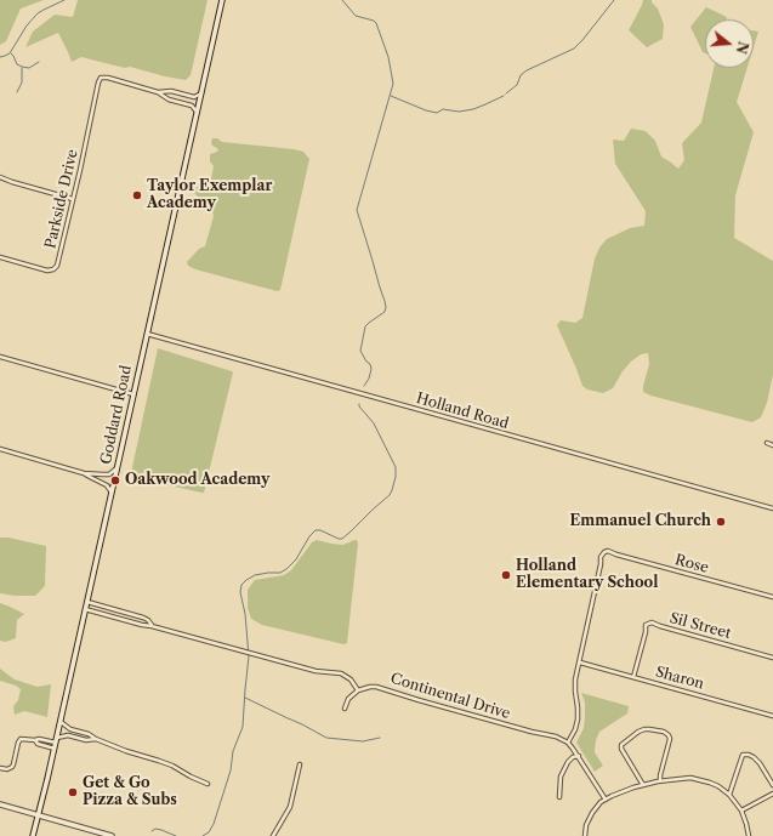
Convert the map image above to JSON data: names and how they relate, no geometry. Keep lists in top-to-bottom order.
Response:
{
  "streets": {
    "main road": ["Goddard Road"],
    "street": [
      "Parkside Drive",
      "Holland Road",
      "Rose",
      "Sil Street",
      "Sharon",
      "Continental Drive"
    ]
  },
  "crossings": [
    ["Holland Road", "Goddard Road"],
    ["Rose", "Sharon"],
    ["Sil Street", "Sharon"]
  ],
  "places": [
    "Taylor Exemplar Academy",
    "Oakwood Academy",
    "Emmanuel Church",
    "Holland Elementary School",
    "Get & Go Pizza & Subs"
  ],
  "north": "right"
}
